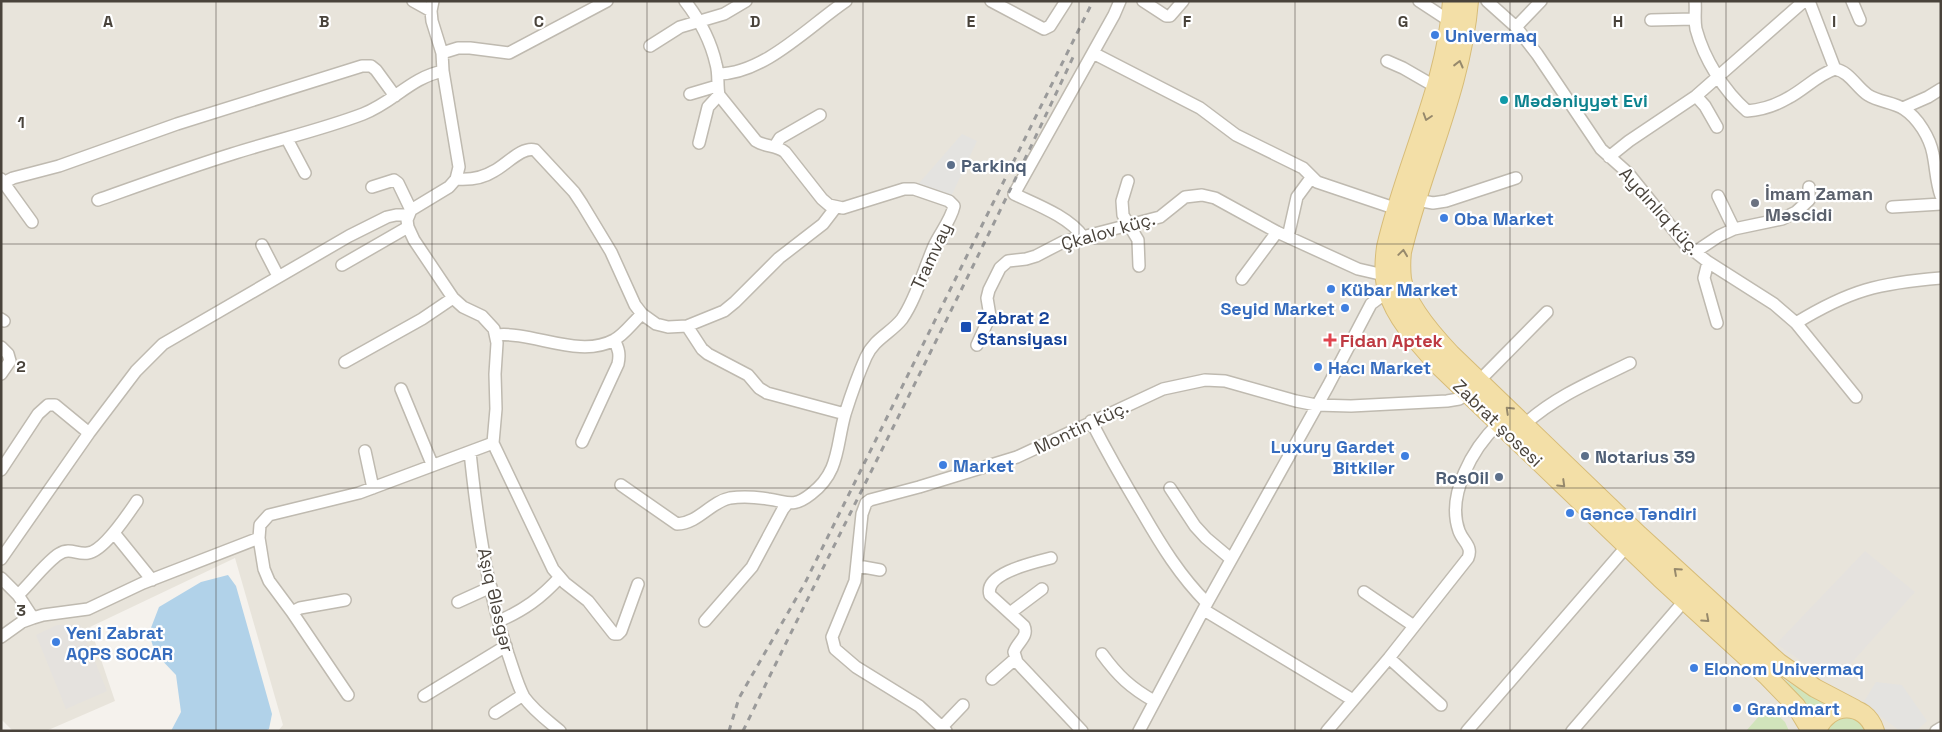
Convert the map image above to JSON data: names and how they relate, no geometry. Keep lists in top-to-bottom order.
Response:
{
  "streets": {
    "main road": ["Zabrat şosesi"],
    "street": [
      "Aydınlıq küç.",
      "Çkalov küç.",
      "Tramvay",
      "Montin küç.",
      "Aşıq Ələsgər"
    ]
  },
  "crossings": [
    ["Çkalov küç.", "Zabrat şosesi"],
    ["Zabrat şosesi", "Montin küç."]
  ],
  "places": {
    "other": [
      "Univermaq",
      "Mədəniyyət Evi",
      "Parkinq",
      "İmam Zaman Məscidi",
      "Oba Market",
      "Kübar Market",
      "Seyid Market",
      "Hacı Market",
      "Luxury Gardet Bitkilər",
      "Notarius 39",
      "Market",
      "RosOil",
      "Gəncə Təndiri",
      "Yeni Zabrat AQPS SOCAR",
      "Elonom Univermaq",
      "Grandmart"
    ],
    "transit": ["Zabrat 2 Stansiyası"],
    "health": ["Fidan Aptek"]
  },
  "grid": {
    "columns": [
      "A",
      "B",
      "C",
      "D",
      "E",
      "F",
      "G",
      "H",
      "I"
    ],
    "rows": ["1", "2", "3"]
  }
}
